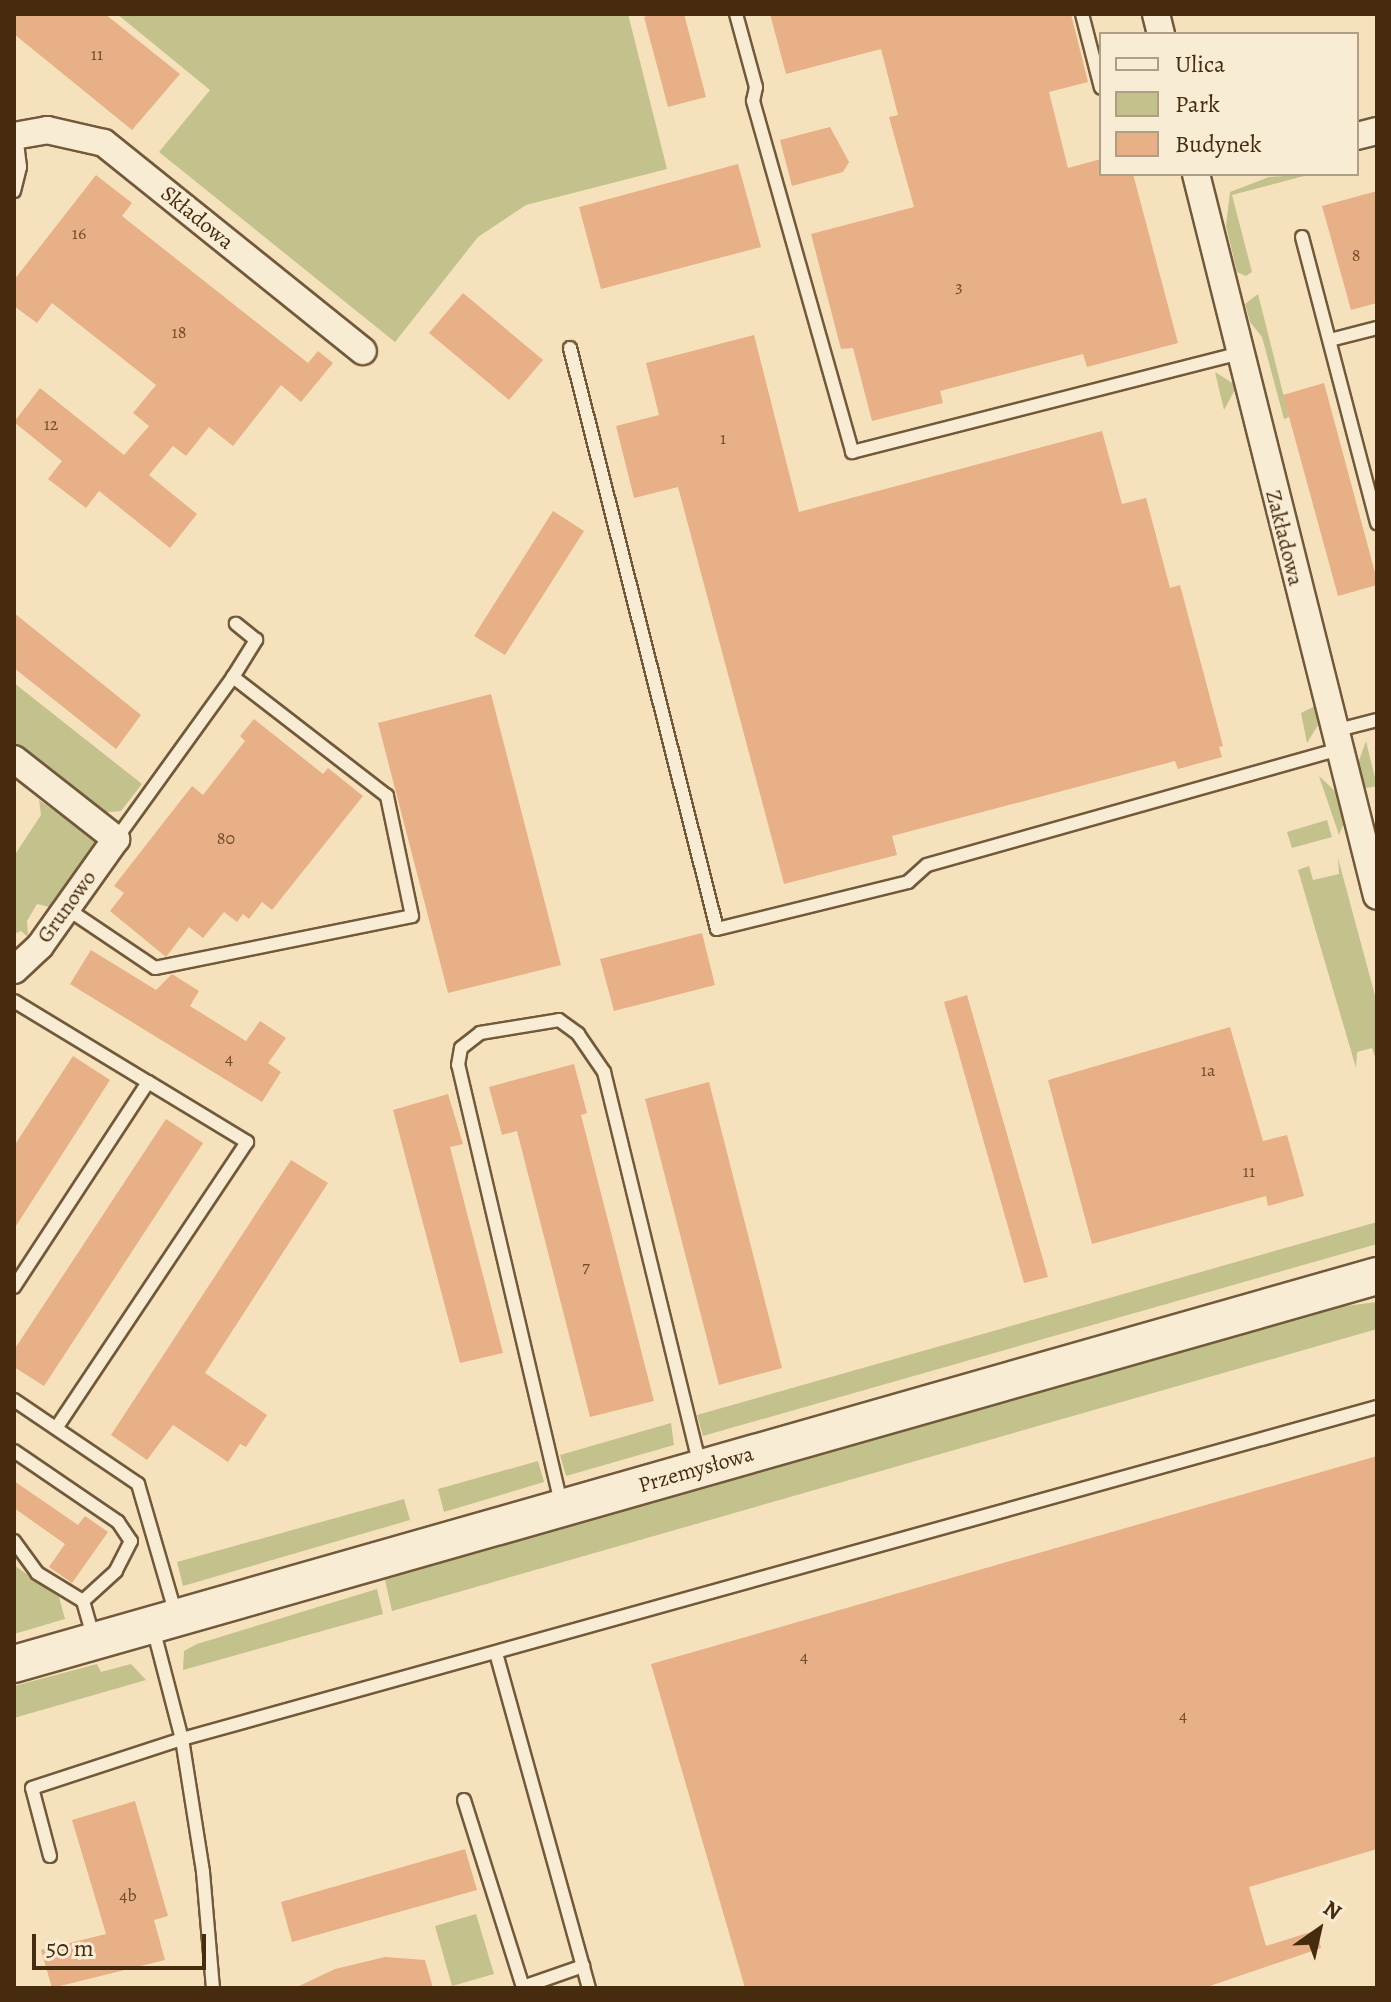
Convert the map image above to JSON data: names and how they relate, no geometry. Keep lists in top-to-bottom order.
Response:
{
  "streets": {
    "street": [
      "Składowa",
      "Zakładowa",
      "Grunowo",
      "Przemysłowa"
    ]
  },
  "house_numbers": [
    "11",
    "16",
    "8",
    "3",
    "18",
    "12",
    "1",
    "80",
    "4",
    "1a",
    "11",
    "7",
    "4",
    "4",
    "4b"
  ],
  "legend": ["Ulica", "Park", "Budynek"],
  "scale_bar": "50 m",
  "north": "top right"
}
